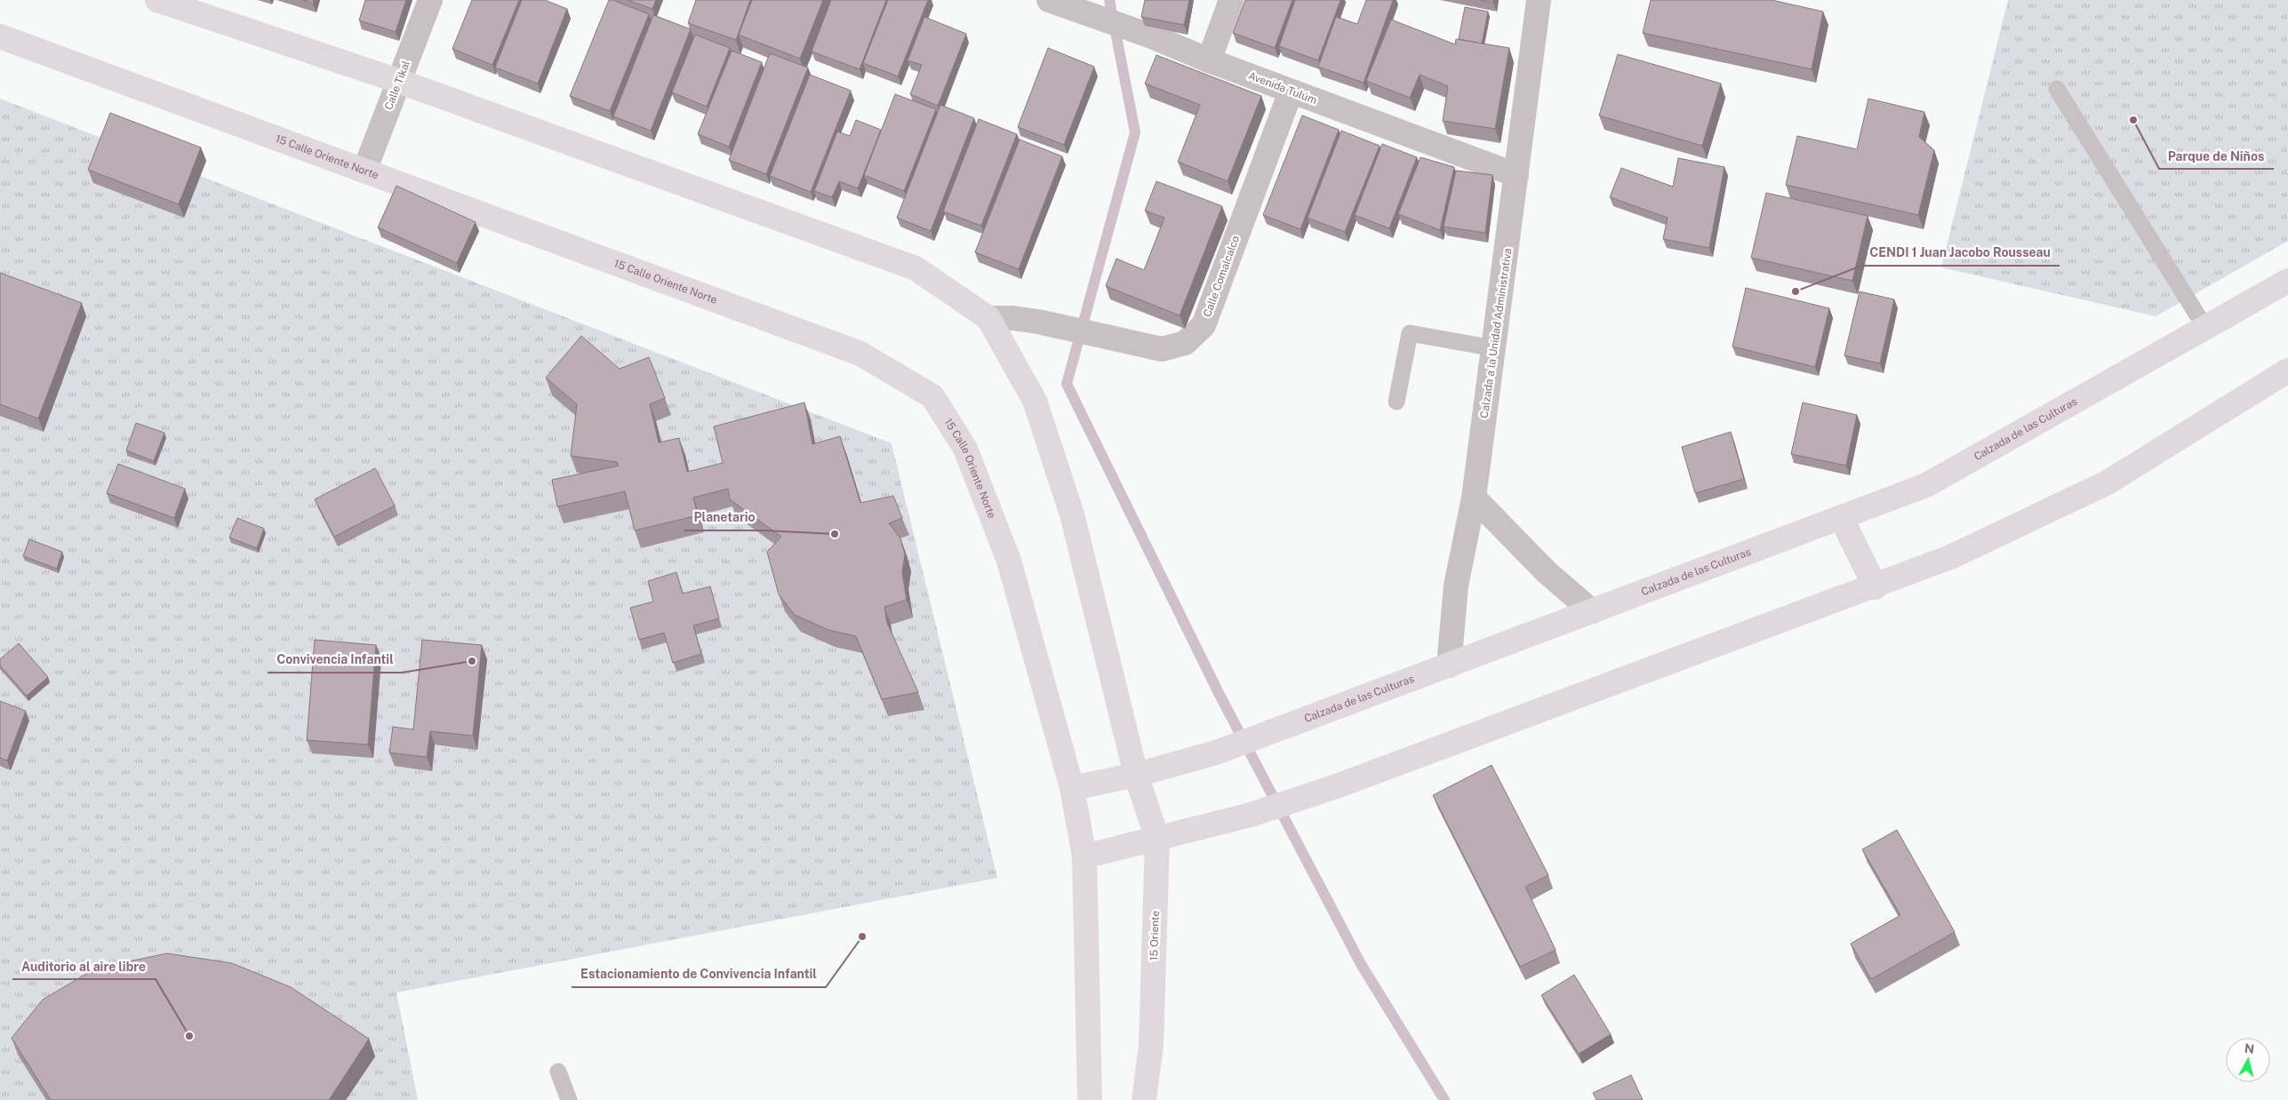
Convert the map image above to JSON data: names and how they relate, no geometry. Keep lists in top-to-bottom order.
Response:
{
  "streets": {
    "main road": ["15 Calle Oriente Norte", "Calzada de las Culturas", "15 Oriente"],
    "street": [
      "Calle Tikal",
      "Avenida Tulúm",
      "Calle Comalcalco",
      "Calzada a la Unidad Administrativa"
    ]
  },
  "crossings": [
    ["Calle Tikal", "15 Calle Oriente Norte"],
    ["Avenida Tulúm", "Calle Comalcalco"],
    ["Avenida Tulúm", "Calzada a la Unidad Administrativa"],
    ["15 Calle Oriente Norte", "Calzada de las Culturas"],
    ["Calzada a la Unidad Administrativa", "Calzada de las Culturas"],
    ["Calzada de las Culturas", "15 Oriente"]
  ],
  "places": [
    "Parque de Niños",
    "CENDI 1 Juan Jacobo Rousseau",
    "Planetario",
    "Convivencia Infantil",
    "Estacionamiento de Convivencia Infantil",
    "Auditorio al aire libre"
  ],
  "north": "top"
}
